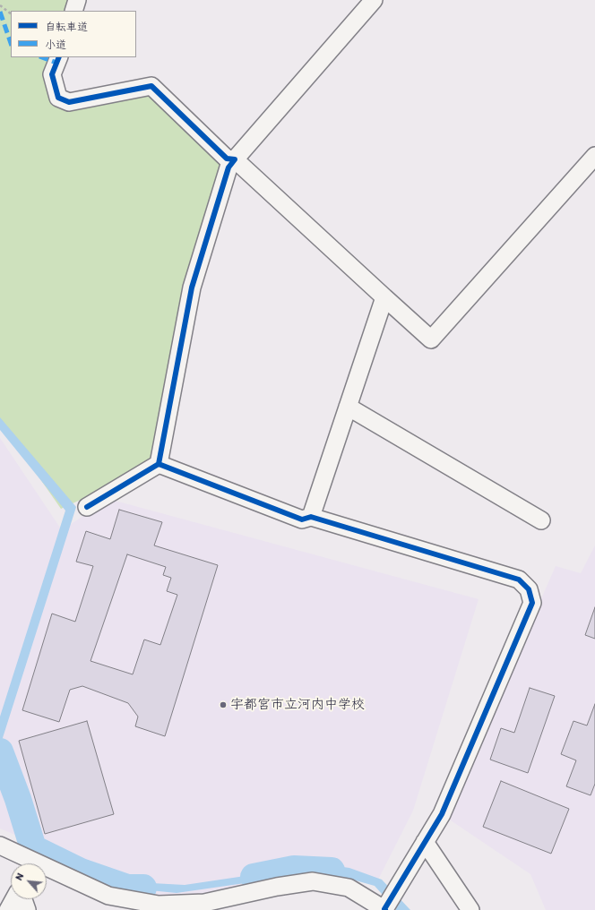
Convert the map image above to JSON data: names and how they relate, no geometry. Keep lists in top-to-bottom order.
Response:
{
  "places": ["宇都宮市立河内中学校"],
  "legend": ["自転車道", "小道"],
  "north": "top left"
}
